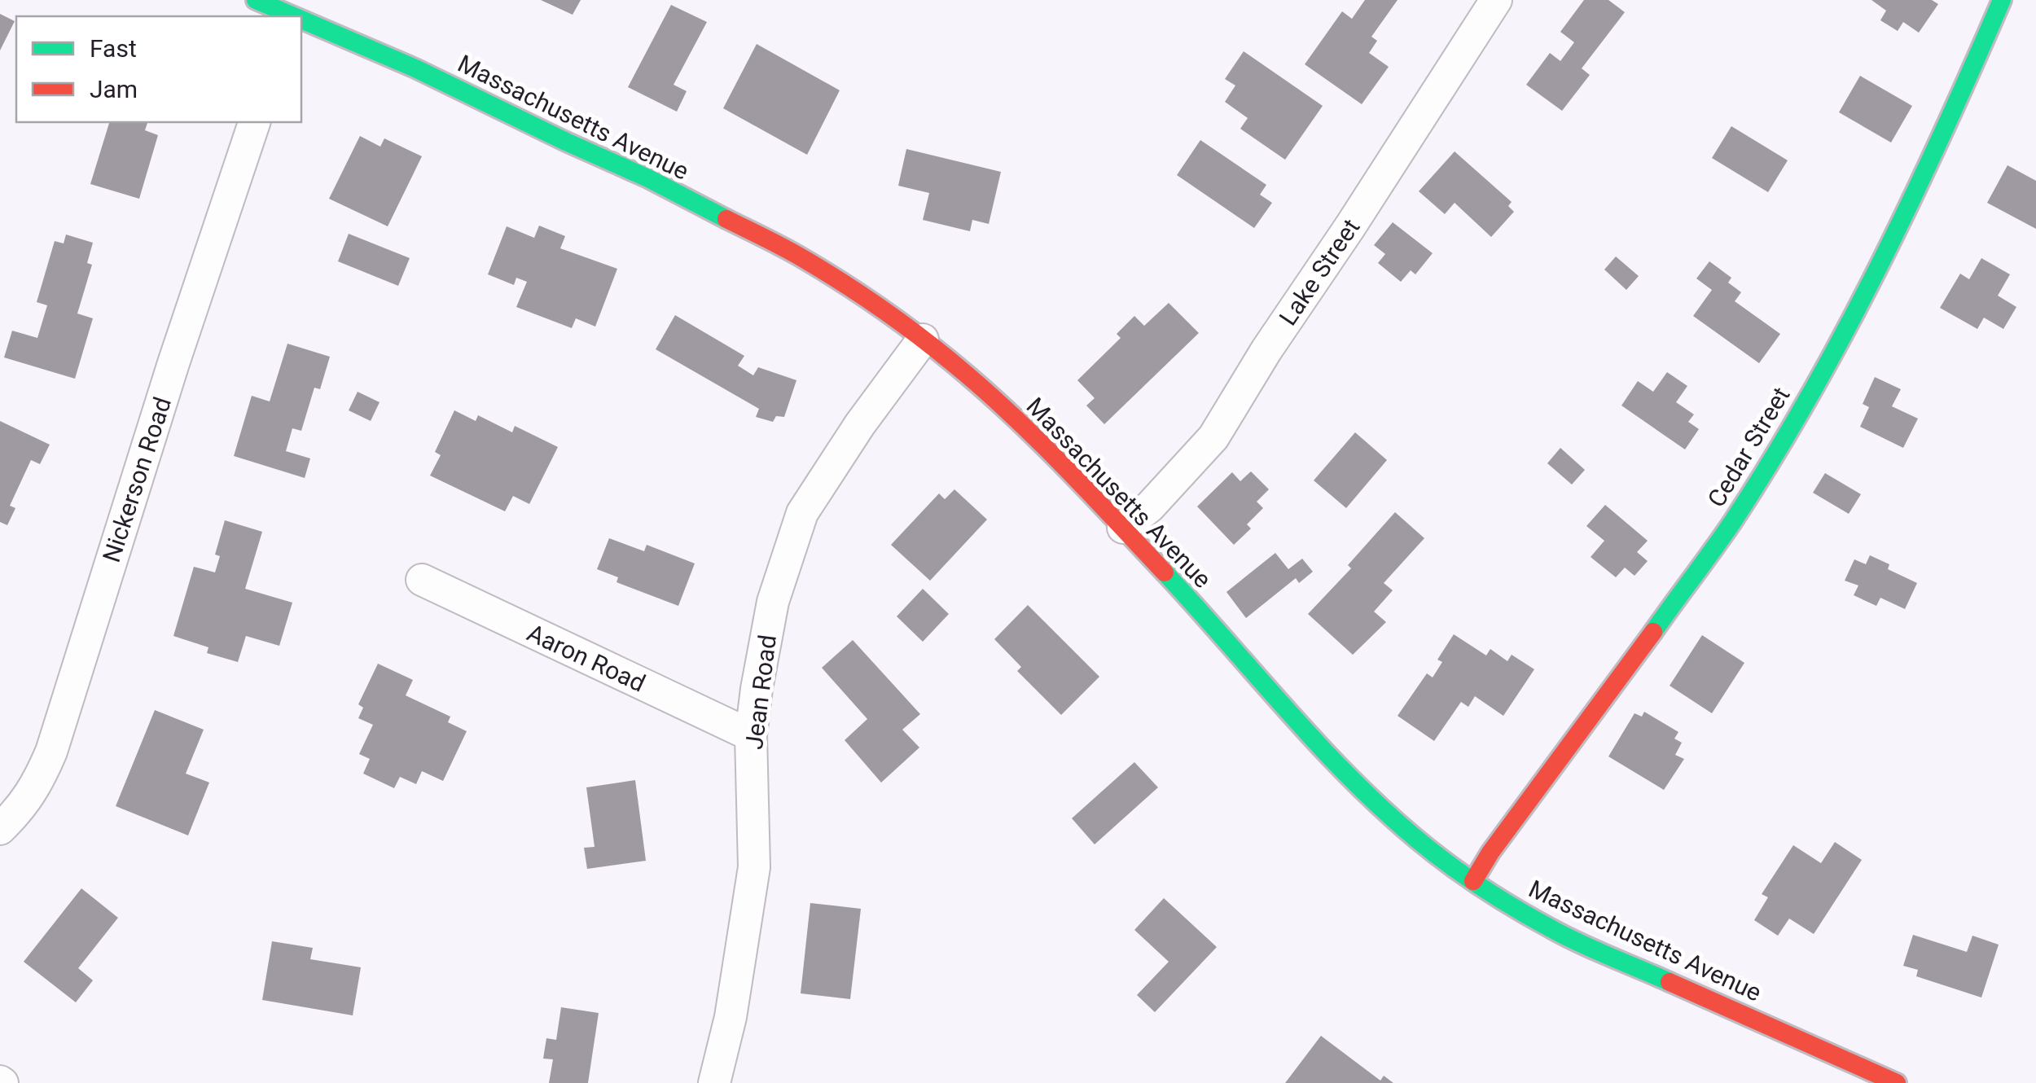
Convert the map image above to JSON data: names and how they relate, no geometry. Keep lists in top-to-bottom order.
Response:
{
  "streets": {
    "main road": ["Massachusetts Avenue", "Cedar Street"],
    "street": [
      "Lake Street",
      "Nickerson Road",
      "Aaron Road",
      "Jean Road"
    ]
  },
  "crossings": [
    ["Massachusetts Avenue", "Lake Street"],
    ["Massachusetts Avenue", "Cedar Street"],
    ["Massachusetts Avenue", "Jean Road"],
    ["Aaron Road", "Jean Road"]
  ],
  "legend": ["Fast", "Jam"]
}
